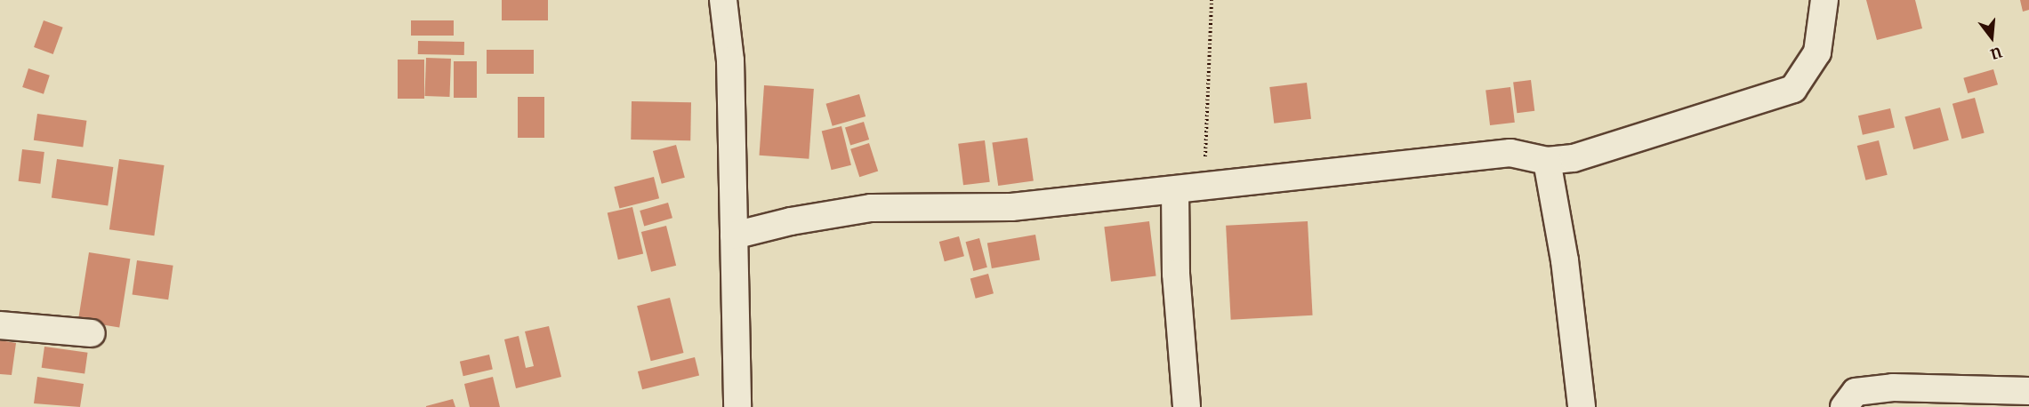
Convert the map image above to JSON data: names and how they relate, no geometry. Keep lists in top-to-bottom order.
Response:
{
  "north": "bottom"
}
